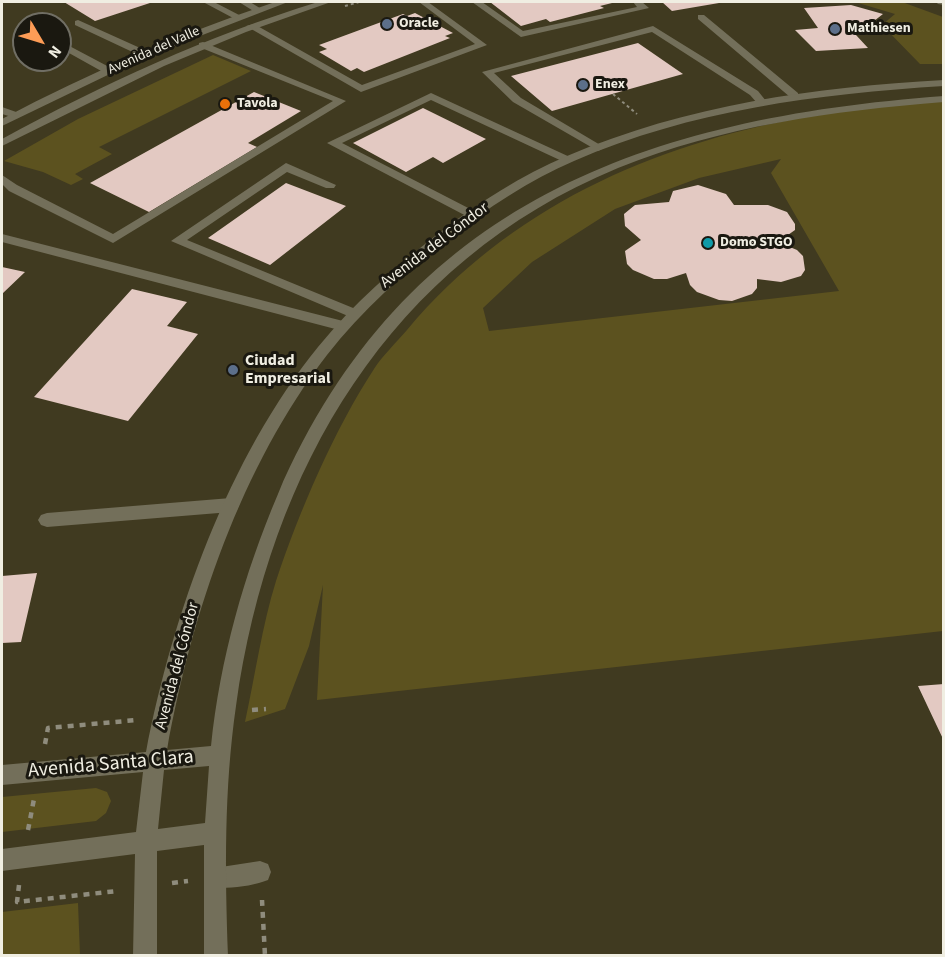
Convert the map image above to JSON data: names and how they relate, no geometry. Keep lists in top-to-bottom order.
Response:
{
  "streets": {
    "street": ["Avenida del Valle", "Avenida del Cóndor", "Avenida Santa Clara"]
  },
  "crossings": [
    ["Avenida del Cóndor", "Avenida Santa Clara"]
  ],
  "places": [
    "Oracle",
    "Mathiesen",
    "Enex",
    "Tavola",
    "Domo STGO",
    "Ciudad Empresarial"
  ],
  "north": "bottom right"
}
